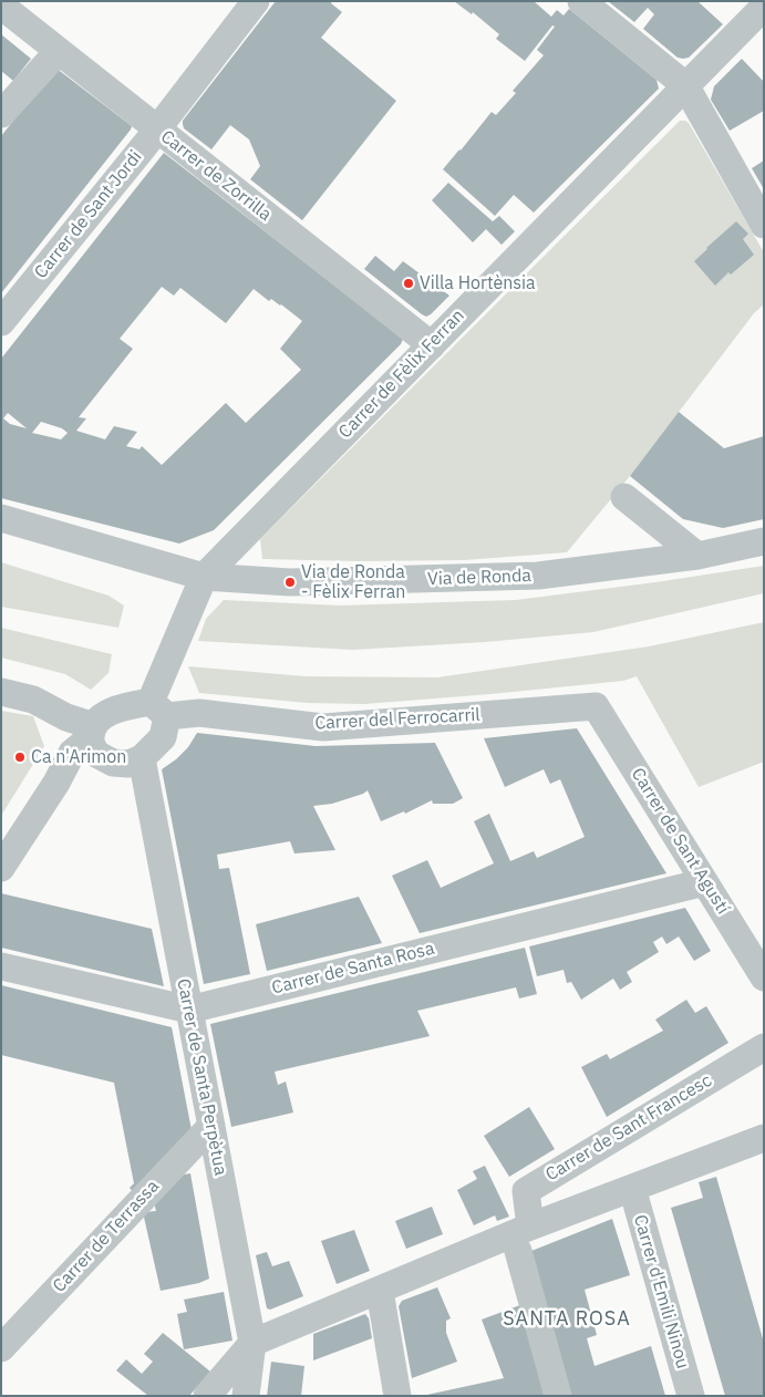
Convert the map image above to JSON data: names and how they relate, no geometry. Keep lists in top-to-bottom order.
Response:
{
  "streets": {
    "street": [
      "Carrer de Zorrilla",
      "Carrer de Sant Jordi",
      "Carrer de Fèlix Ferran",
      "Via de Ronda",
      "Carrer del Ferrocarril",
      "Carrer de Sant Agustí",
      "Carrer de Santa Rosa",
      "Carrer de Santa Perpètua",
      "Carrer de Sant Francesc",
      "Carrer de Terrassa",
      "Carrer d'Emili Ninou"
    ]
  },
  "crossings": [
    ["Carrer de Zorrilla", "Carrer de Sant Jordi"],
    ["Carrer de Zorrilla", "Carrer de Fèlix Ferran"],
    ["Carrer de Fèlix Ferran", "Via de Ronda"],
    ["Carrer del Ferrocarril", "Carrer de Sant Agustí"],
    ["Carrer del Ferrocarril", "Carrer de Santa Perpètua"],
    ["Carrer de Sant Agustí", "Carrer de Santa Rosa"],
    ["Carrer de Santa Rosa", "Carrer de Santa Perpètua"],
    ["Carrer de Santa Perpètua", "Carrer de Terrassa"]
  ],
  "districts": ["SANTA ROSA"],
  "places": ["Villa Hortènsia", "Via de Ronda - Fèlix Ferran", "Ca n'Arimon"]
}
